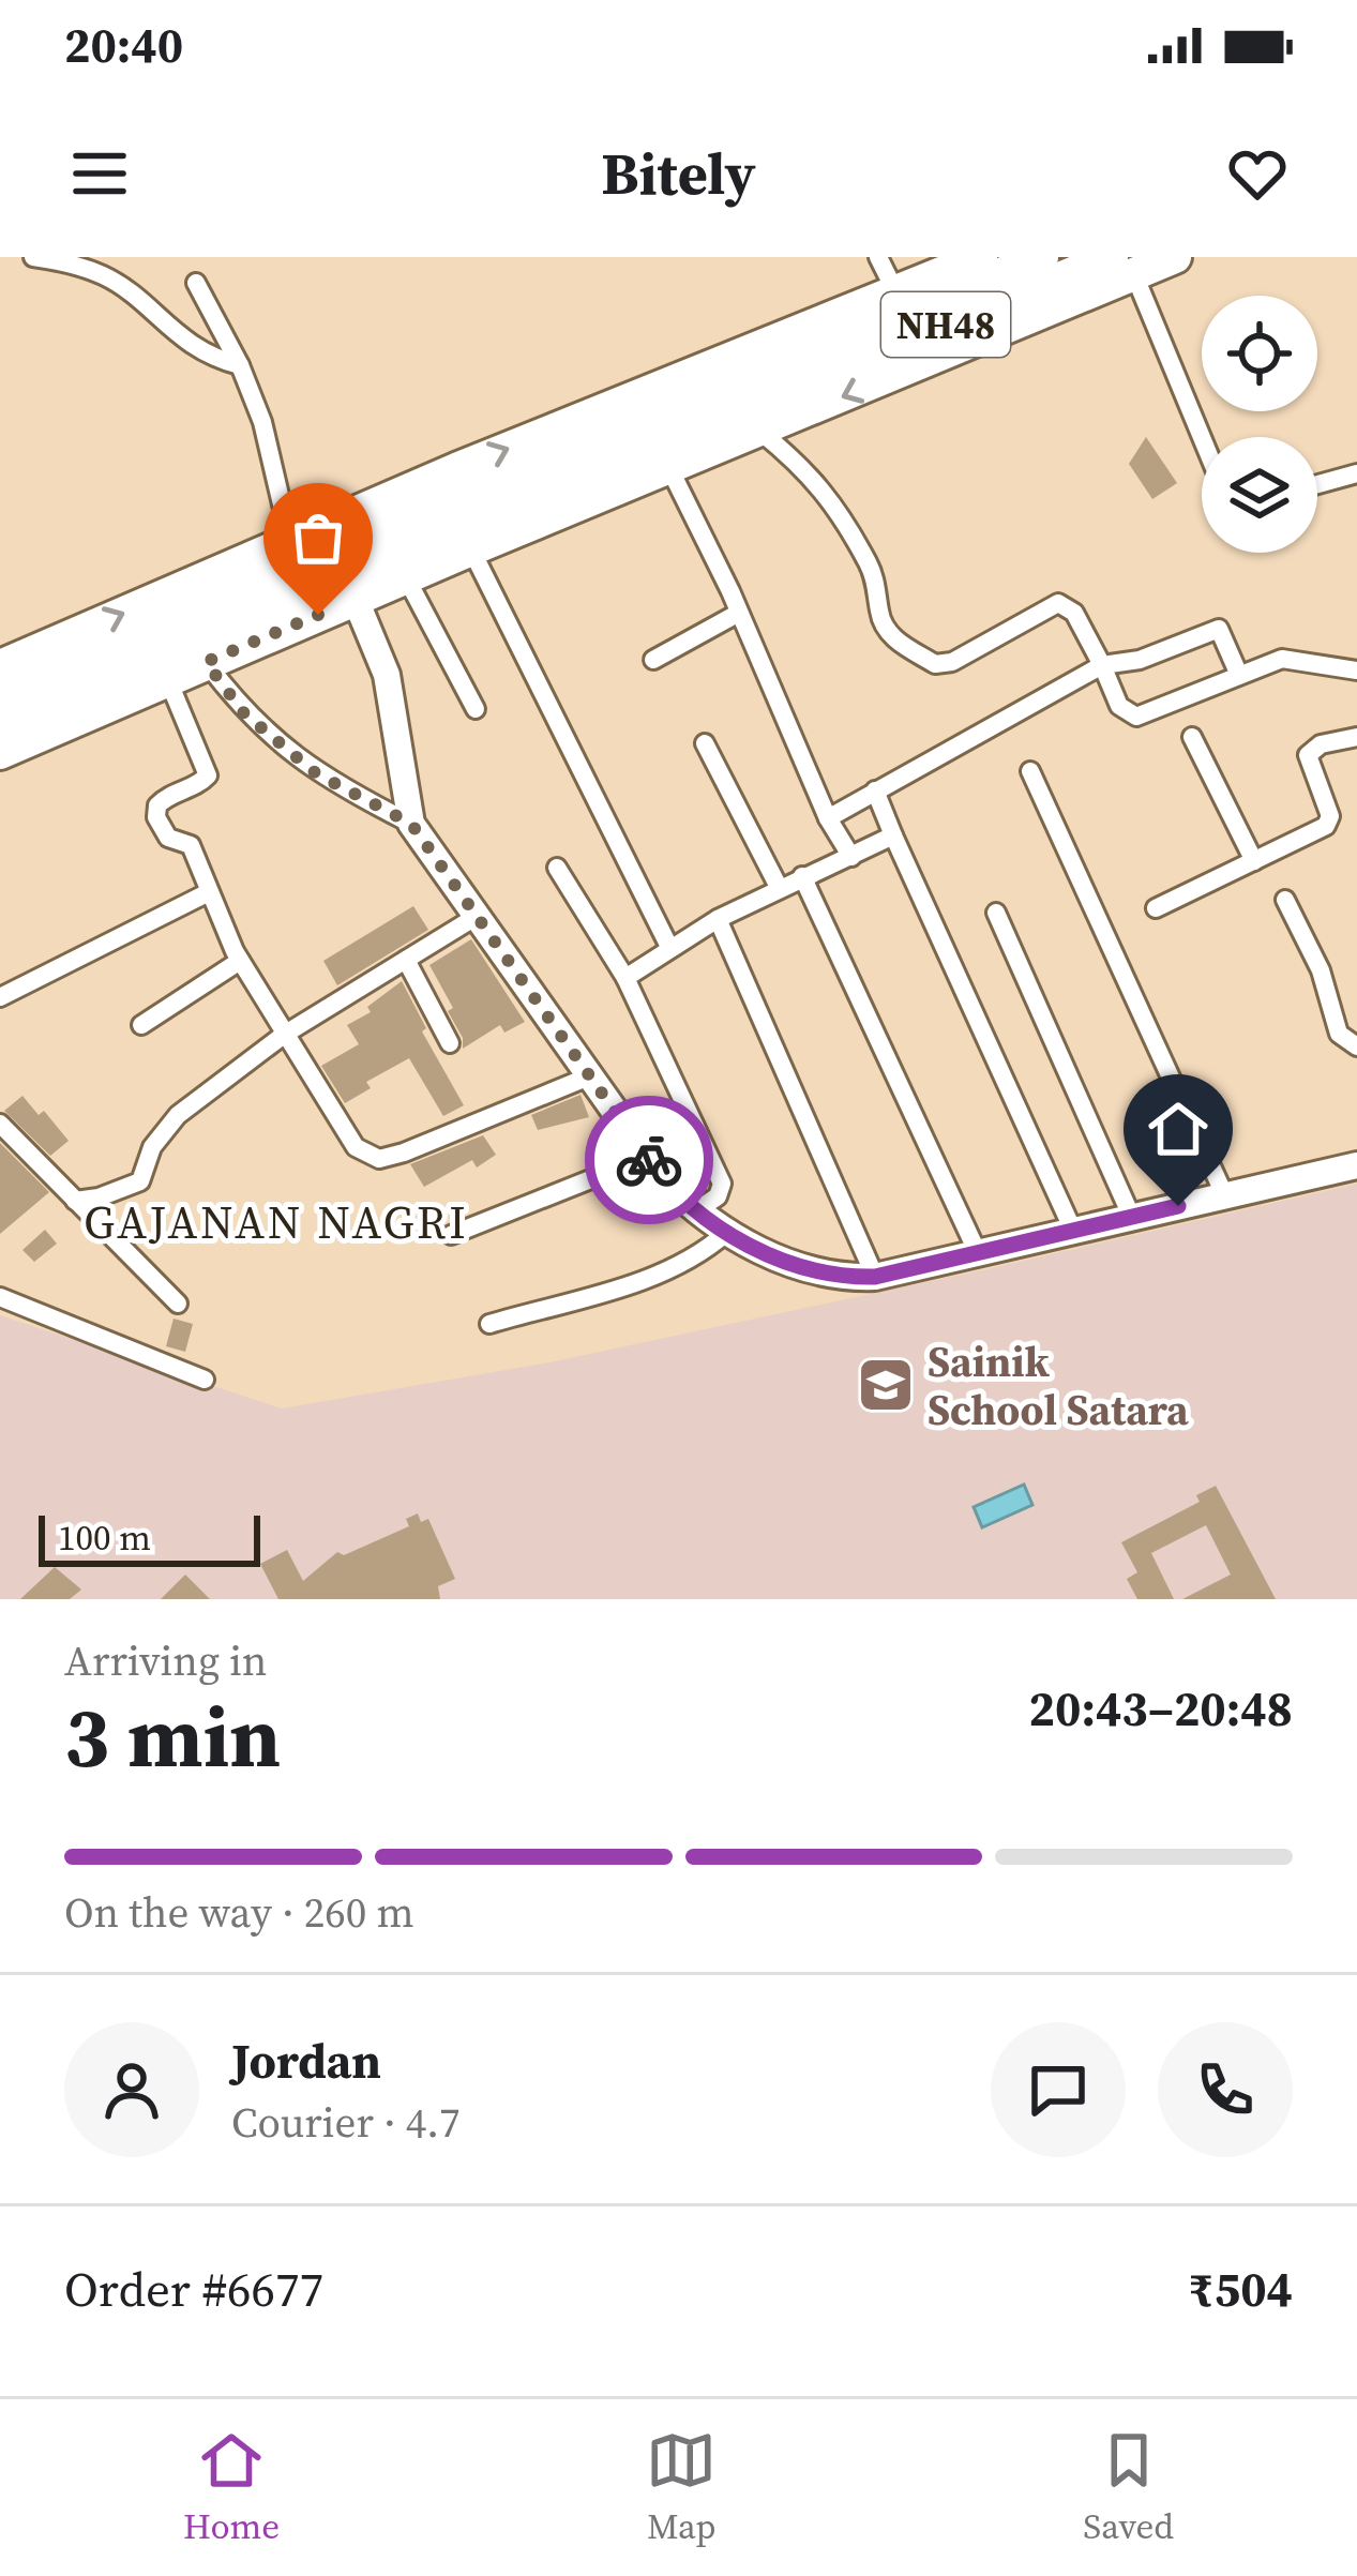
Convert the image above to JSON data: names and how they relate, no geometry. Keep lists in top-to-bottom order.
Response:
{
  "streets": {
    "highway": ["NH48"]
  },
  "districts": ["GAJANAN NAGRI"],
  "places": {
    "school or university": ["Sainik School Satara"]
  },
  "scale_bar": "100 m",
  "page": {
    "status": "20:40",
    "header": "Bitely",
    "scale": "100 m",
    "heading": ["3 min", "Arriving in", "20:43–20:48"],
    "panel": [
      "Jordan",
      "Courier · 4.7",
      "Order #6677",
      "₹504"
    ],
    "bar": "On the way · 260 m",
    "tabs": ["Home", "Map", "Saved"]
  }
}
